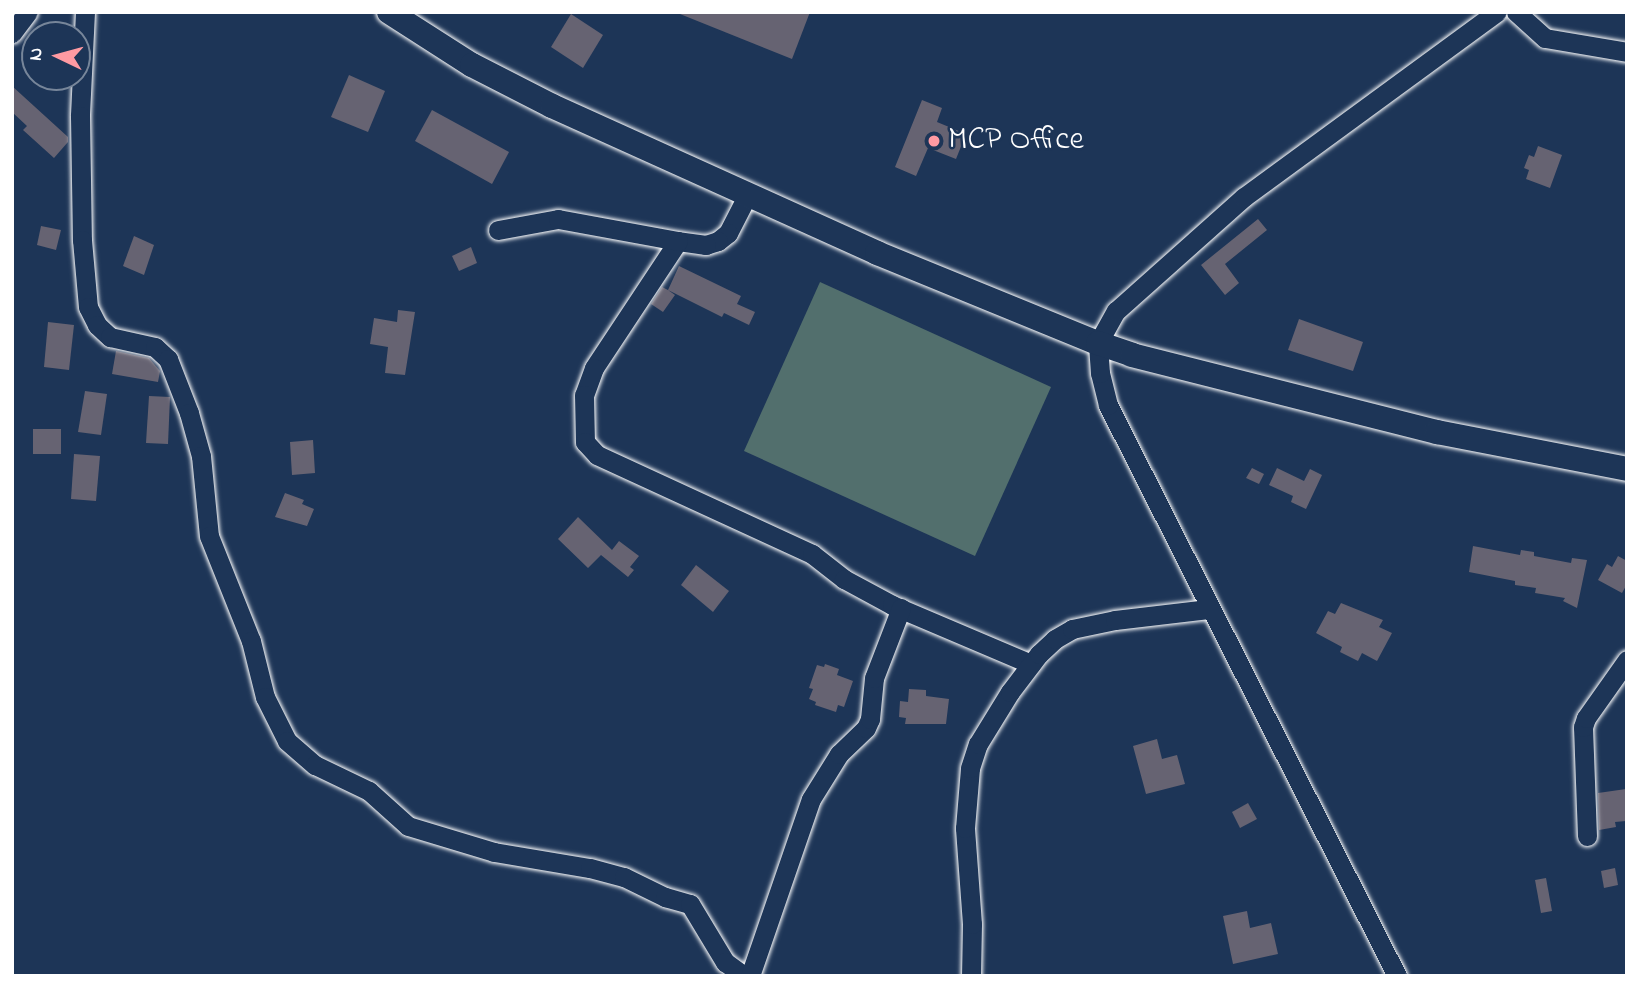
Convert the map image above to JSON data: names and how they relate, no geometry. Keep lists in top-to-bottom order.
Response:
{
  "places": ["MCP Office"],
  "north": "left"
}
